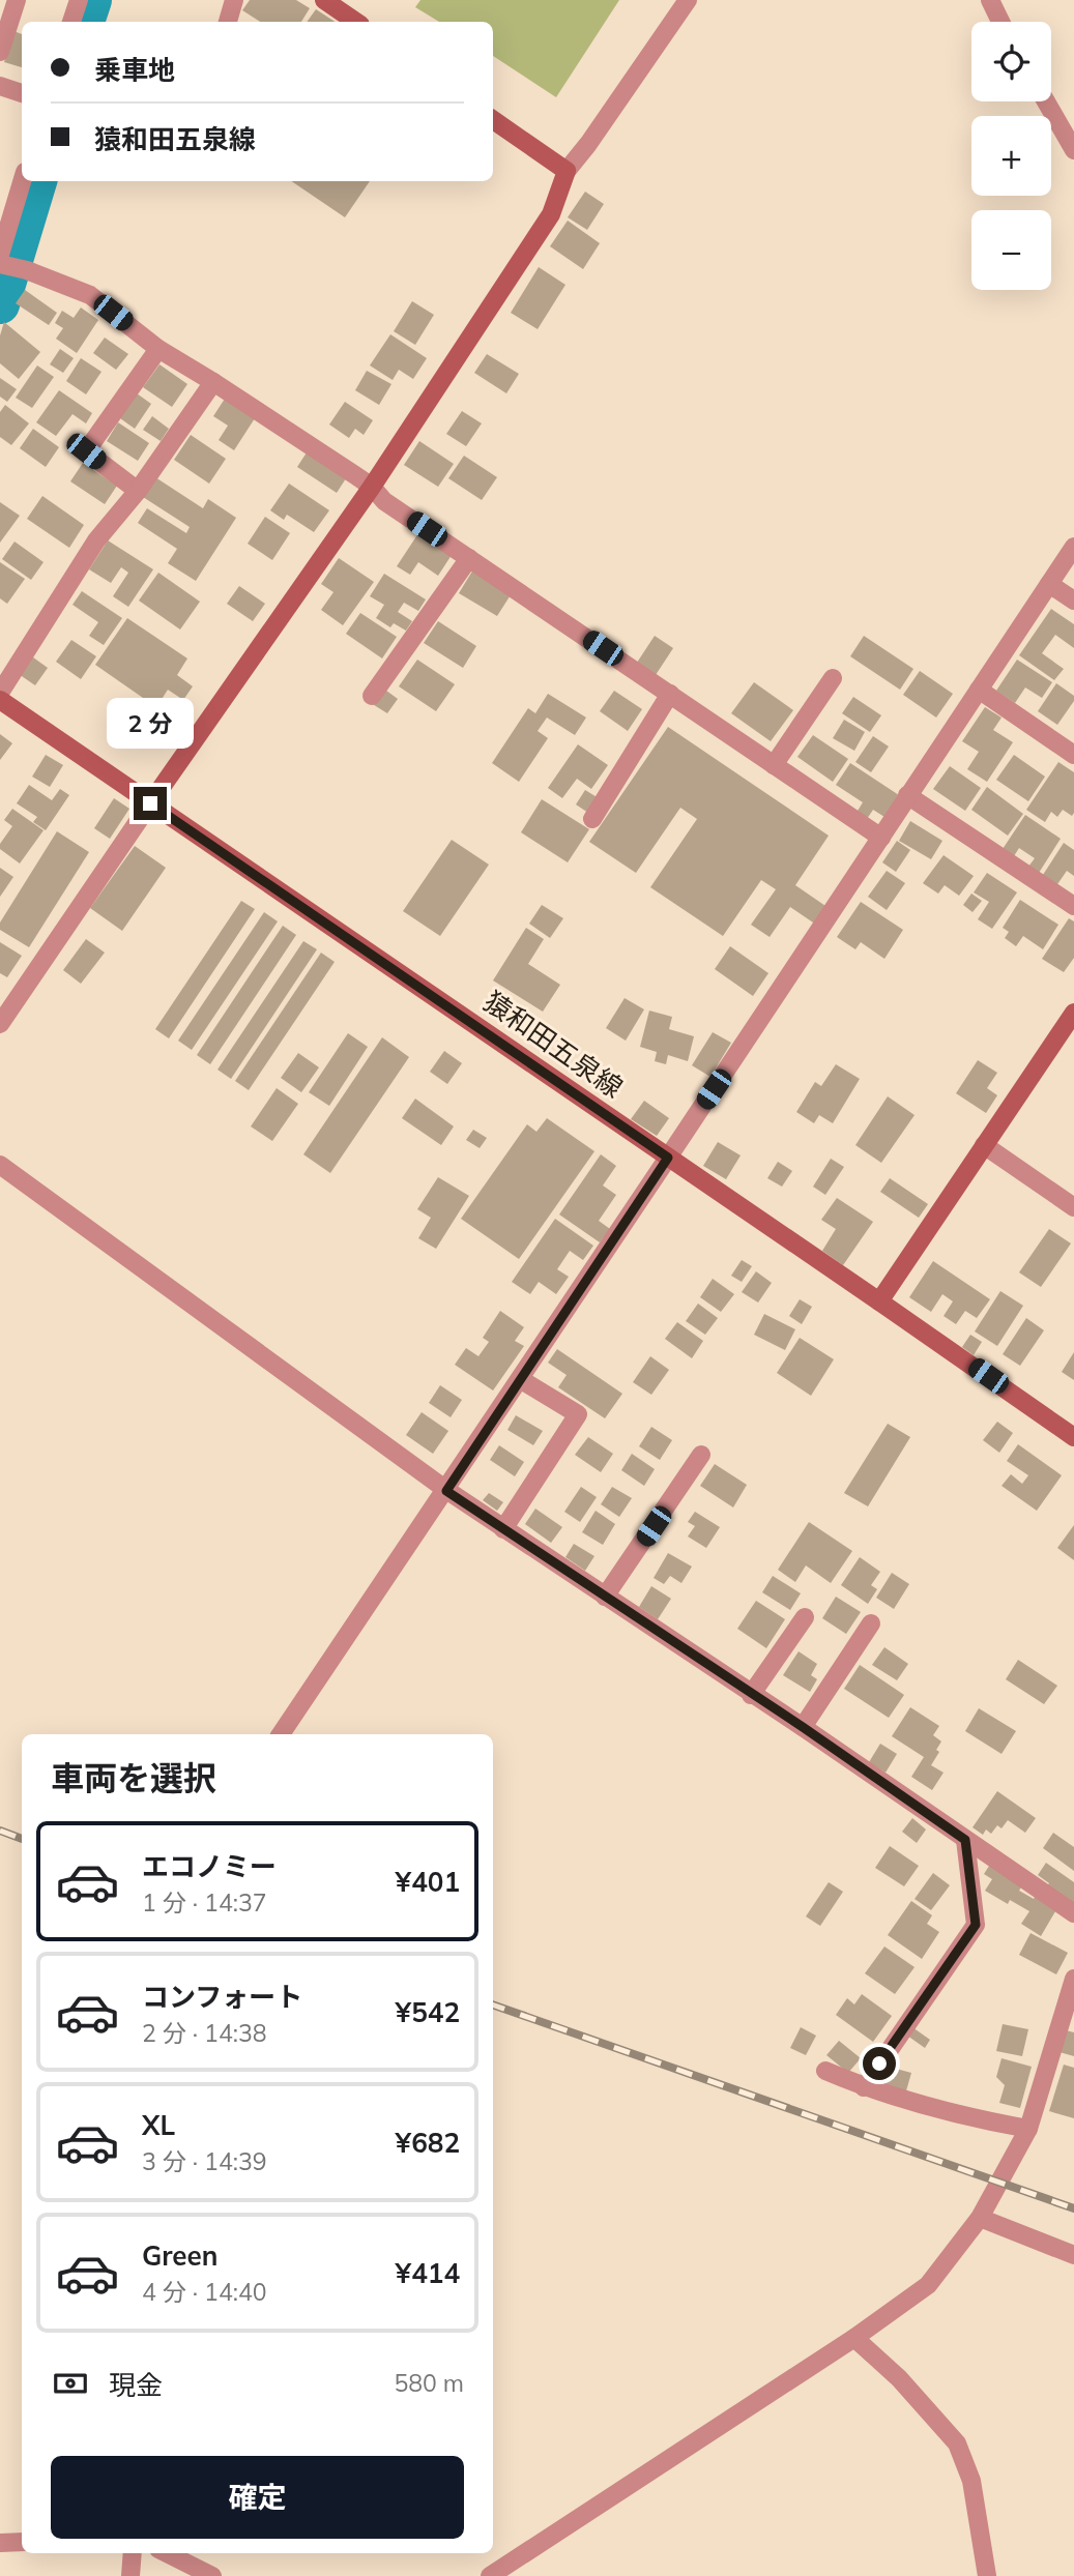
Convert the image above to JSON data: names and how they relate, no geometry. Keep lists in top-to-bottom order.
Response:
{
  "streets": {
    "main road": ["猿和田五泉線"]
  },
  "page": {
    "map_buttons": ["+", "−"],
    "banner": ["乗車地", "猿和田五泉線"],
    "bubble": "2 分",
    "heading": "車両を選択",
    "list": [
      {
        "name": "エコノミー",
        "note": "1 分 · 14:37",
        "value": "¥401"
      },
      {
        "name": "コンフォート",
        "note": "2 分 · 14:38",
        "value": "¥542"
      },
      {
        "name": "XL",
        "note": "3 分 · 14:39",
        "value": "¥682"
      },
      {
        "name": "Green",
        "note": "4 分 · 14:40",
        "value": "¥414"
      }
    ],
    "pay": ["現金", "580 m"],
    "buttons": "確定"
  }
}
